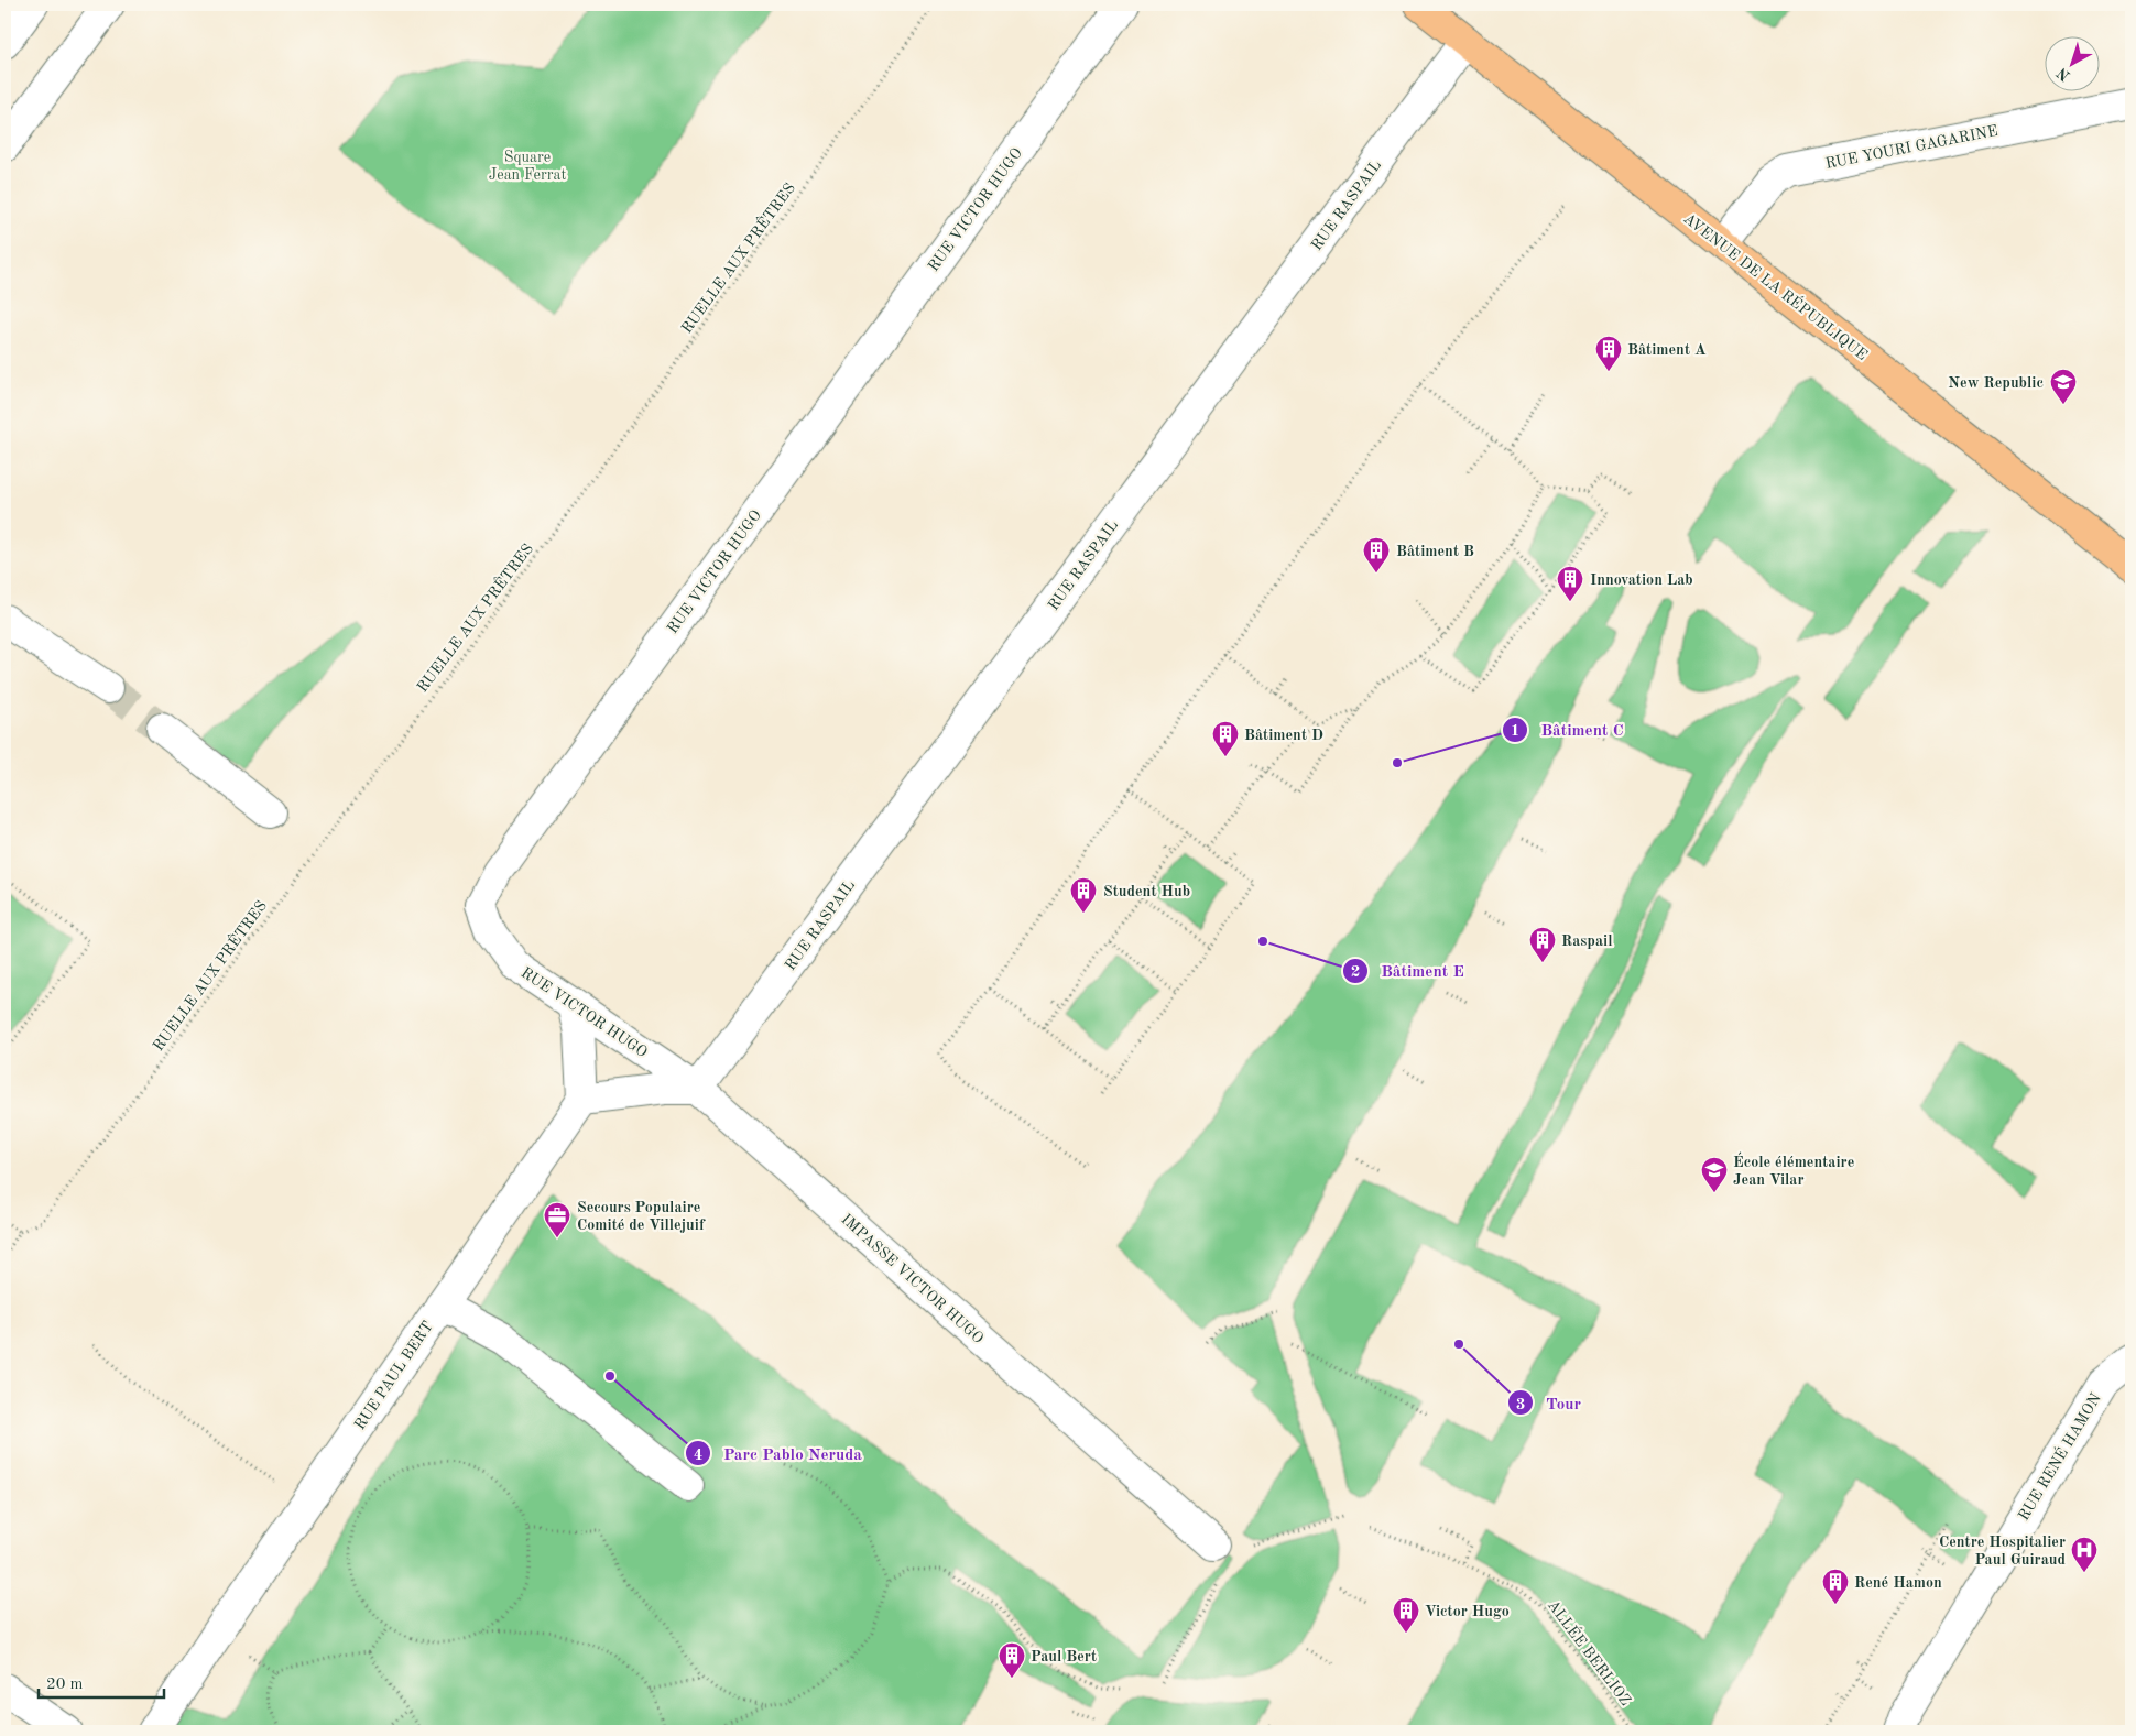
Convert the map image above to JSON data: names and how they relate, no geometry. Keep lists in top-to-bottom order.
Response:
{
  "streets": {
    "main road": ["AVENUE DE LA RÉPUBLIQUE"],
    "street": [
      "RUE YOURI GAGARINE",
      "RUE RASPAIL",
      "RUE VICTOR HUGO",
      "IMPASSE VICTOR HUGO",
      "RUE PAUL BERT",
      "RUE RENÉ HAMON"
    ],
    "path": ["RUELLE AUX PRÊTRES", "ALLÉE BERLIOZ"]
  },
  "crossings": [
    ["RUE YOURI GAGARINE", "AVENUE DE LA RÉPUBLIQUE"],
    ["RUE RASPAIL", "RUE VICTOR HUGO"],
    ["RUE RASPAIL", "AVENUE DE LA RÉPUBLIQUE"],
    ["RUE RASPAIL", "IMPASSE VICTOR HUGO"],
    ["RUE VICTOR HUGO", "IMPASSE VICTOR HUGO"]
  ],
  "parks": ["Square Jean Ferrat"],
  "places": {
    "building": [
      "Bâtiment A",
      "Bâtiment B",
      "Innovation Lab",
      "Bâtiment D",
      "Student Hub",
      "Raspail",
      "René Hamon",
      "Victor Hugo",
      "Paul Bert"
    ],
    "school or university": ["New Republic", "École élémentaire Jean Vilar"],
    "other": [
      "Bâtiment C",
      "Bâtiment E",
      "Tour",
      "Parc Pablo Neruda"
    ],
    "office": ["Secours Populaire Comité de Villejuif"],
    "hospital": ["Centre Hospitalier Paul Guiraud"]
  },
  "scale_bar": "20 m",
  "north": "bottom left"
}
